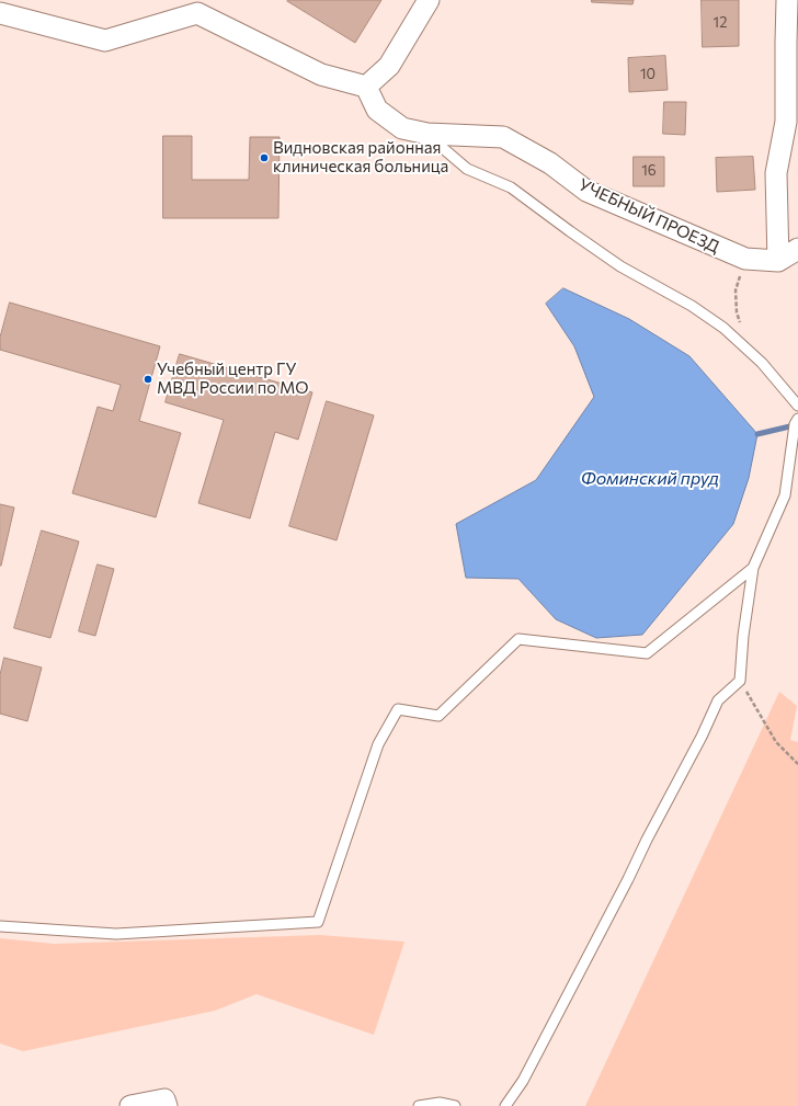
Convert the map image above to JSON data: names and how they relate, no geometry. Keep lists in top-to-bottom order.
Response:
{
  "streets": {
    "street": ["УЧЕБНЫЙ ПРОЕЗД"]
  },
  "water": ["Фоминский пруд"],
  "places": ["Видновская районная клиническая больница", "Учебный центр ГУ МВД России по МО"],
  "house_numbers": ["12", "10", "16"]
}
